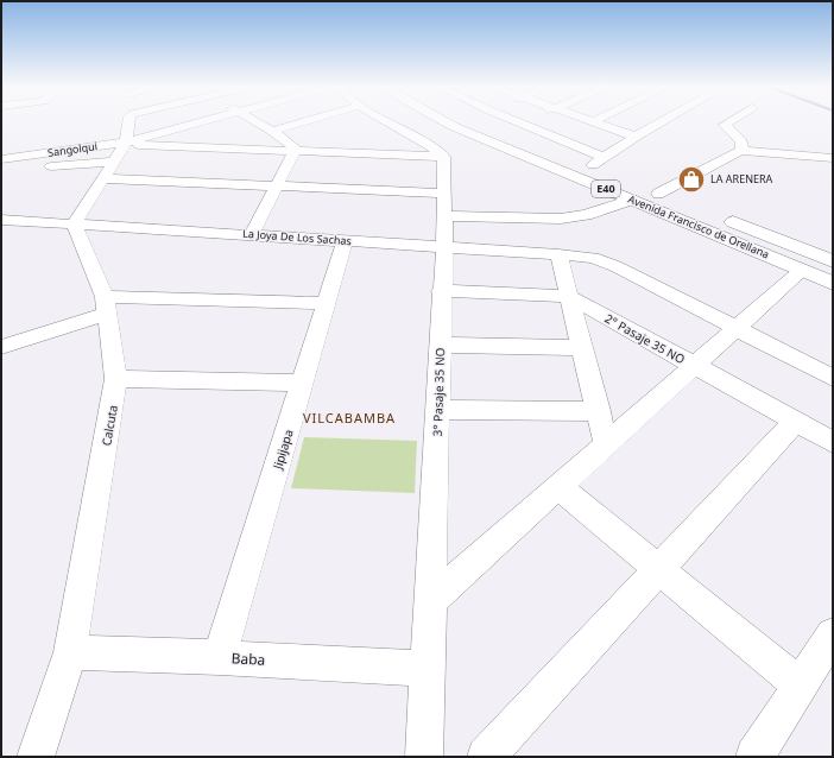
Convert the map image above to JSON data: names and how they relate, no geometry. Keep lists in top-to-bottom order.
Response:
{
  "streets": {
    "highway": ["E40", "Avenida Francisco de Orellana"],
    "street": [
      "Sangolqui",
      "La Joya De Los Sachas",
      "2° Pasaje 35 NO",
      "3° Pasaje 35 NO",
      "Calcuta",
      "Jipijapa",
      "Baba"
    ]
  },
  "crossings": [
    ["La Joya De Los Sachas", "3° Pasaje 35 NO"],
    ["La Joya De Los Sachas", "Calcuta"],
    ["La Joya De Los Sachas", "Jipijapa"],
    ["2° Pasaje 35 NO", "3° Pasaje 35 NO"],
    ["3° Pasaje 35 NO", "Baba"],
    ["Calcuta", "Baba"],
    ["Jipijapa", "Baba"]
  ],
  "districts": ["VILCABAMBA"],
  "places": {
    "shop": ["LA ARENERA"]
  }
}
